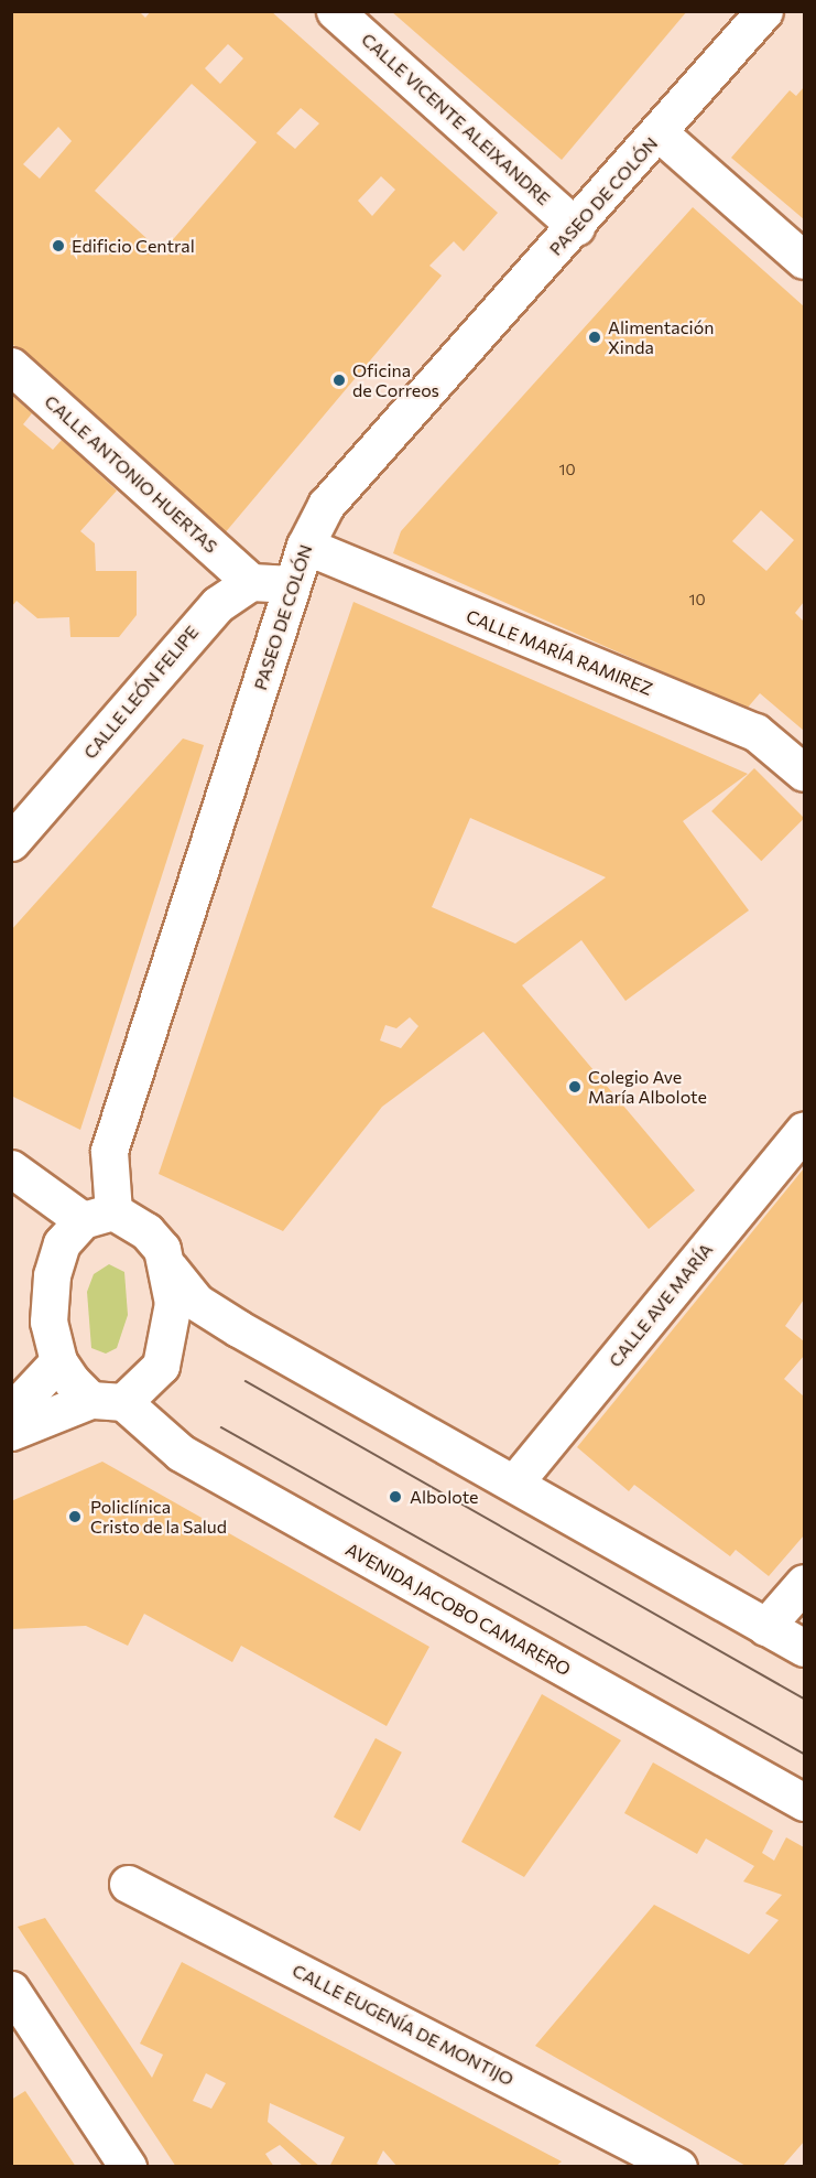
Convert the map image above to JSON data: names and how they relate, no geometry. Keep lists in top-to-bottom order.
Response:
{
  "streets": {
    "street": [
      "CALLE VICENTE ALEIXANDRE",
      "PASEO DE COLÓN",
      "CALLE ANTONIO HUERTAS",
      "CALLE MARÍA RAMIREZ",
      "CALLE LEÓN FELIPE",
      "CALLE AVE MARÍA",
      "AVENIDA JACOBO CAMARERO",
      "CALLE EUGENÍA DE MONTIJO"
    ]
  },
  "crossings": [
    ["CALLE VICENTE ALEIXANDRE", "PASEO DE COLÓN"],
    ["PASEO DE COLÓN", "CALLE MARÍA RAMIREZ"],
    ["PASEO DE COLÓN", "AVENIDA JACOBO CAMARERO"],
    ["CALLE ANTONIO HUERTAS", "CALLE LEÓN FELIPE"]
  ],
  "places": [
    "Edificio Central",
    "Alimentación Xinda",
    "Oficina de Correos",
    "Colegio Ave María Albolote",
    "Albolote",
    "Policlínica Cristo de la Salud"
  ],
  "house_numbers": ["10", "10"]
}
